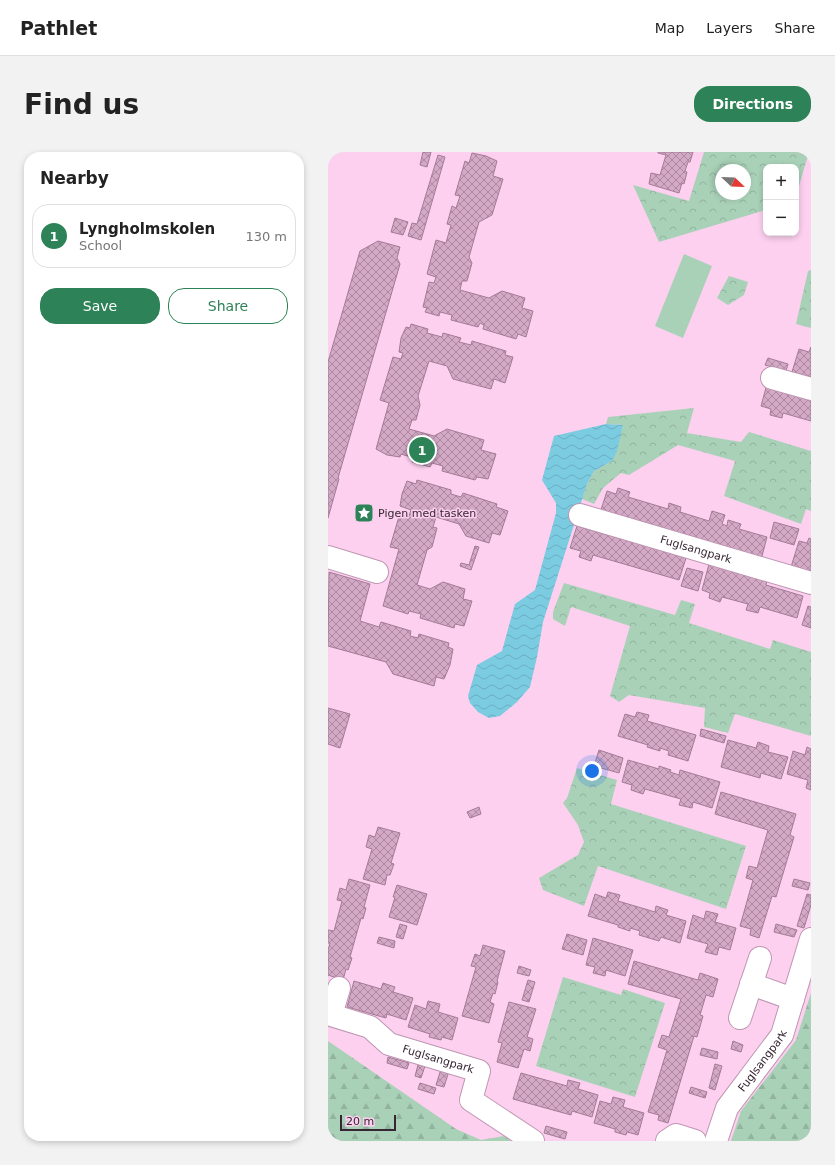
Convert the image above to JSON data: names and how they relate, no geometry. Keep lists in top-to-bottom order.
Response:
{
  "streets": {
    "street": ["Fuglsangpark"]
  },
  "places": {
    "place": ["Pigen med tasken"]
  },
  "scale_bar": "20 m",
  "north": "bottom right",
  "page": {
    "header": "Pathlet",
    "nav": ["Map", "Layers", "Share"],
    "buttons": [
      "Directions",
      ["Save", "Share"]
    ],
    "title": "Find us",
    "heading": "Nearby",
    "map_buttons": ["+", "−"],
    "list": [
      {
        "mark": "1",
        "name": "Lyngholmskolen",
        "note": "School",
        "value": "130 m"
      }
    ],
    "pins": "1",
    "scale": "20 m"
  }
}
